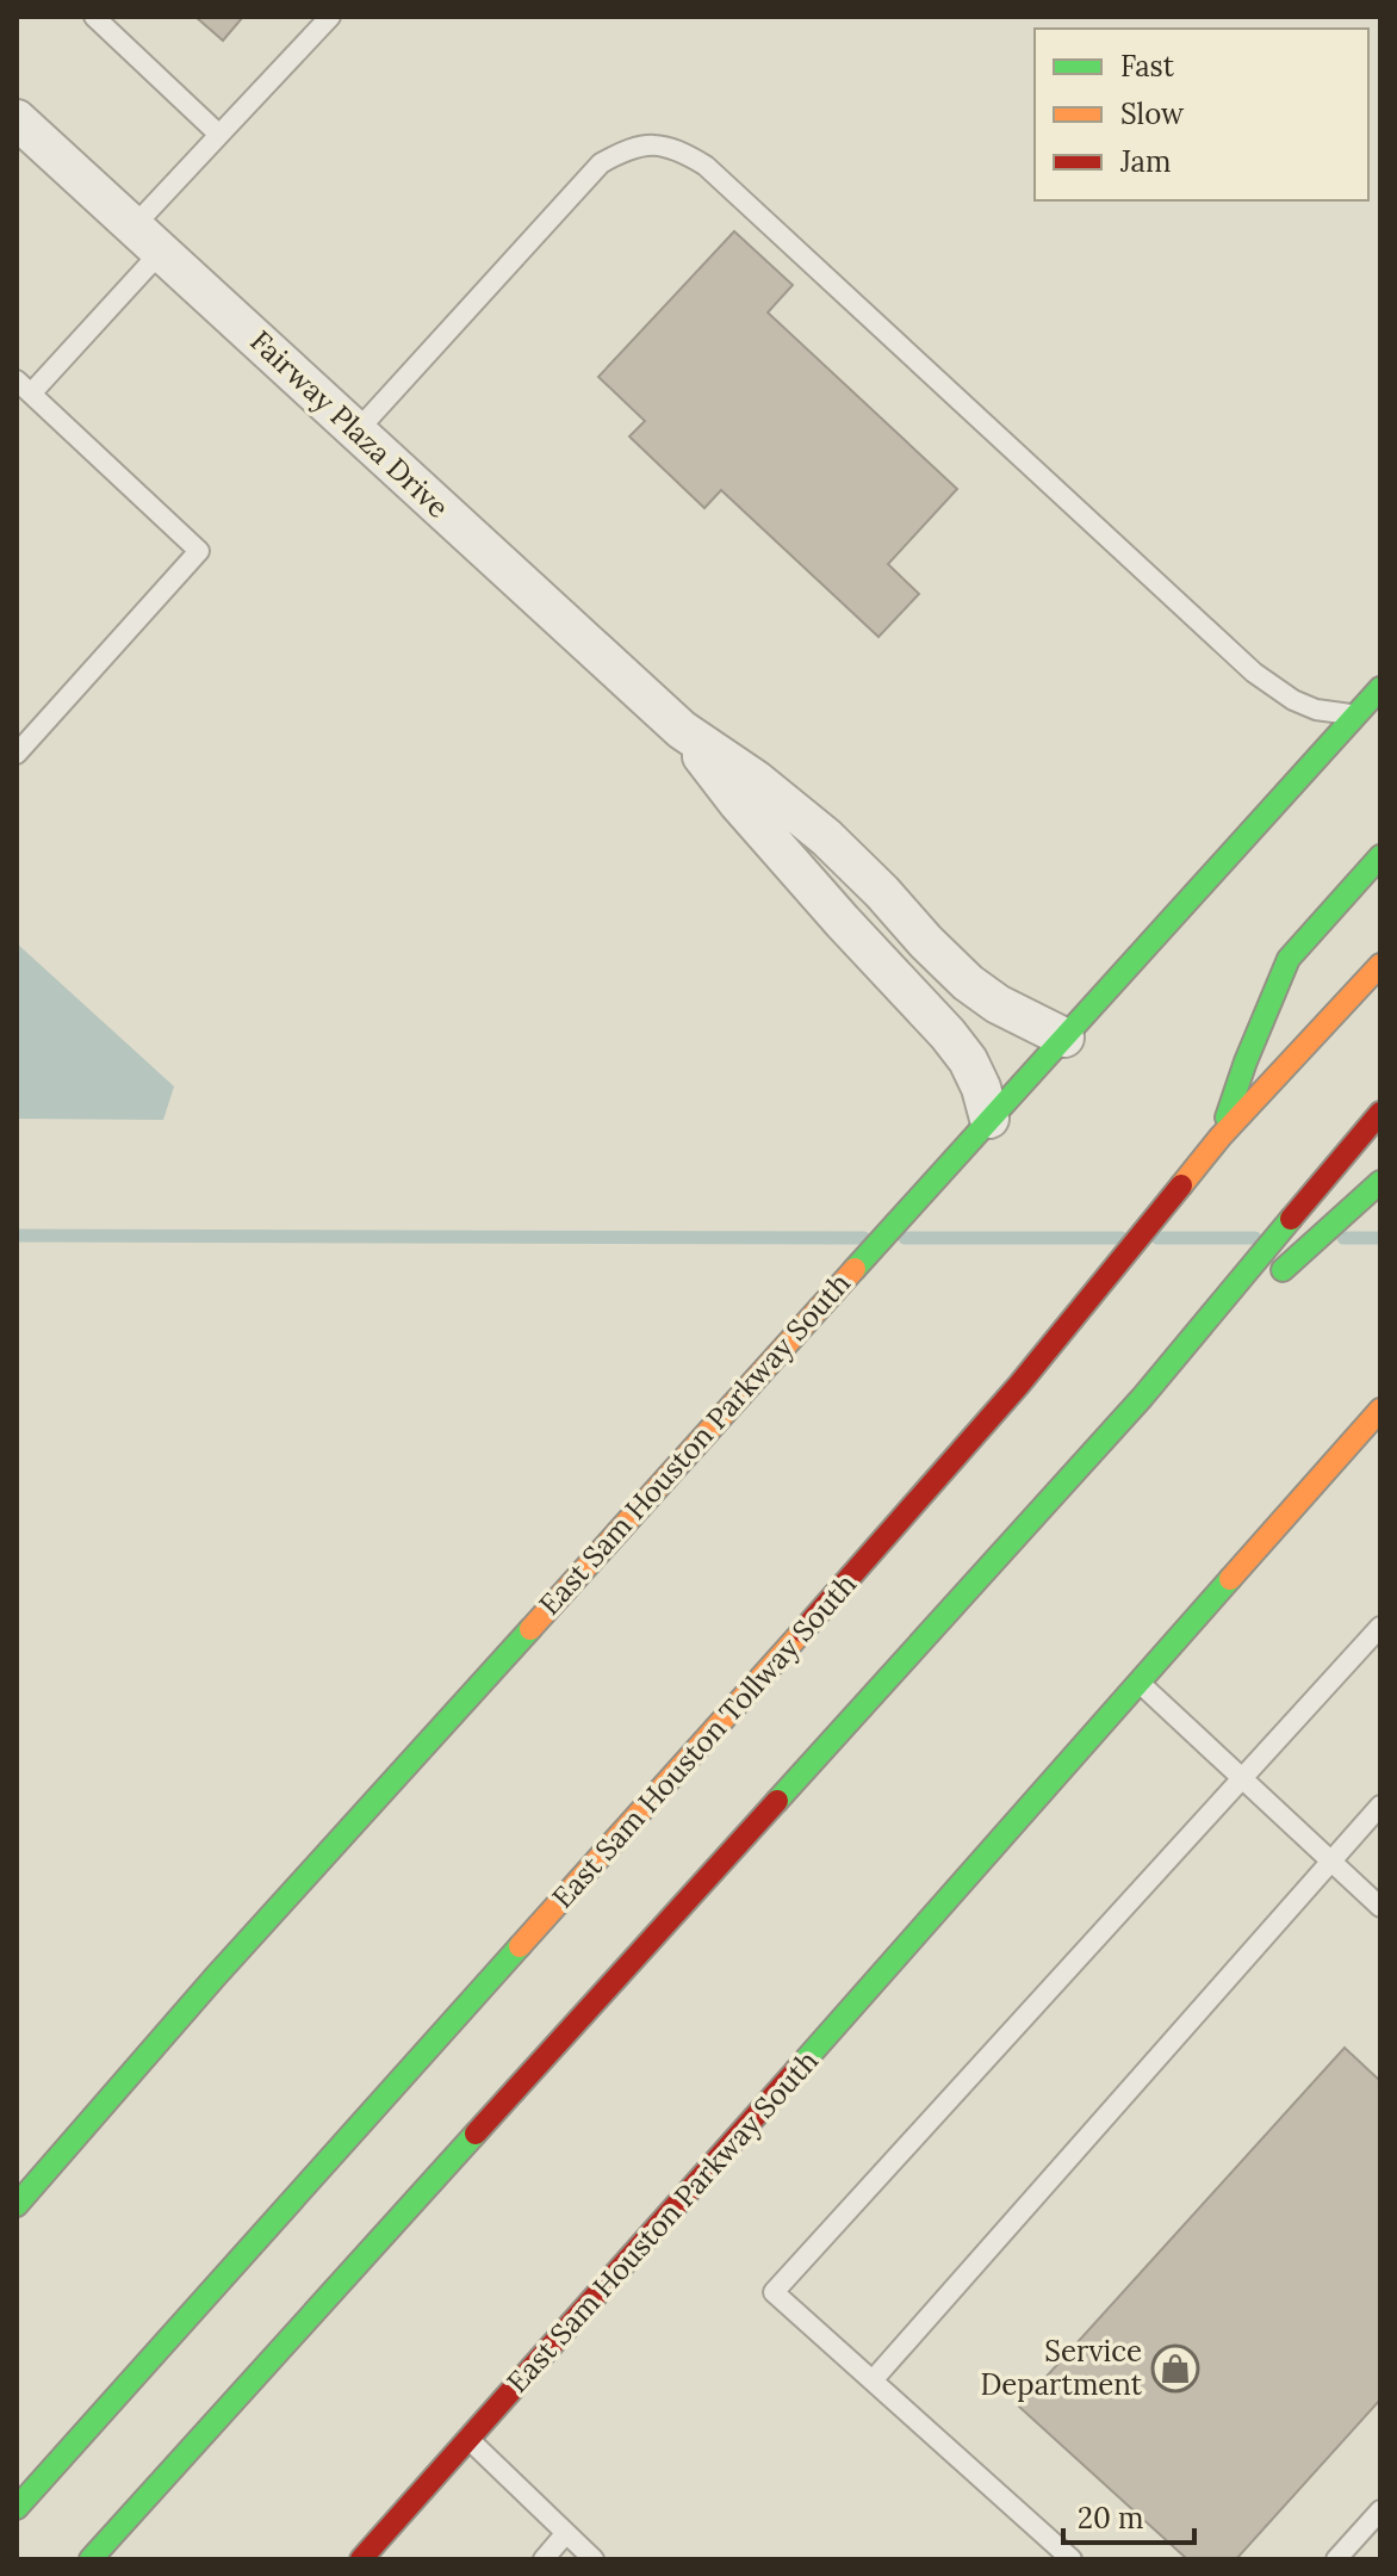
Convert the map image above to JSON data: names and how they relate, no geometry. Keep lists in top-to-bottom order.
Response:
{
  "streets": {
    "main road": ["East Sam Houston Parkway South", "East Sam Houston Tollway South"],
    "street": ["Fairway Plaza Drive"]
  },
  "crossings": [
    ["Fairway Plaza Drive", "East Sam Houston Parkway South"]
  ],
  "places": {
    "shop": ["Service Department"]
  },
  "legend": ["Fast", "Slow", "Jam"],
  "scale_bar": "20 m"
}
